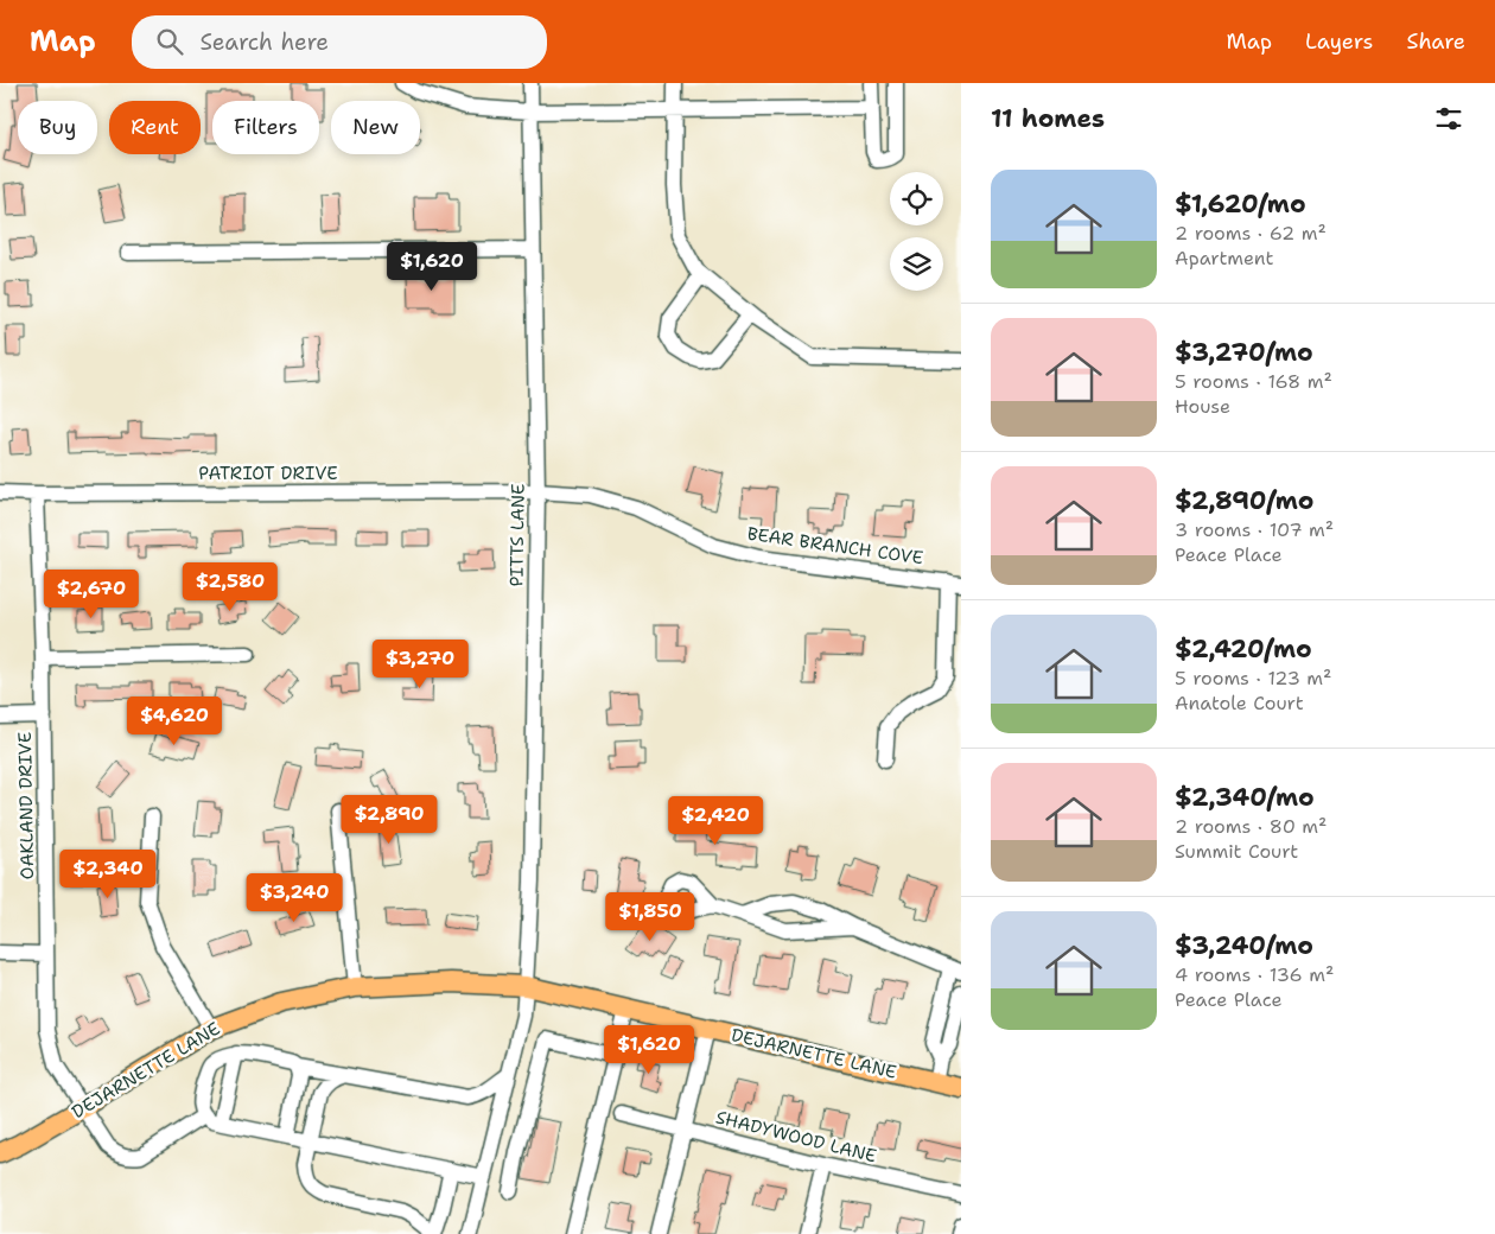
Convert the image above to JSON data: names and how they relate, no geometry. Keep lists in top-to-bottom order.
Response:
{
  "streets": {
    "main road": ["DEJARNETTE LANE"],
    "street": [
      "PATRIOT DRIVE",
      "PITTS LANE",
      "BEAR BRANCH COVE",
      "OAKLAND DRIVE",
      "SHADYWOOD LANE"
    ]
  },
  "crossings": [
    ["PATRIOT DRIVE", "PITTS LANE"],
    ["PATRIOT DRIVE", "BEAR BRANCH COVE"],
    ["PATRIOT DRIVE", "OAKLAND DRIVE"],
    ["PITTS LANE", "BEAR BRANCH COVE"],
    ["PITTS LANE", "DEJARNETTE LANE"],
    ["OAKLAND DRIVE", "DEJARNETTE LANE"]
  ],
  "page": {
    "header": "Map",
    "search": "Search here",
    "nav": ["Map", "Layers", "Share"],
    "heading": "11 homes",
    "chip": [
      "Buy",
      "Rent",
      "Filters",
      "New"
    ],
    "list": [
      {
        "name": "$1,620/mo",
        "note": "2 rooms · 62 m² · Apartment"
      },
      {
        "name": "$3,270/mo",
        "note": "5 rooms · 168 m² · House"
      },
      {
        "name": "$2,890/mo",
        "note": "3 rooms · 107 m² · Peace Place"
      },
      {
        "name": "$2,420/mo",
        "note": "5 rooms · 123 m² · Anatole Court"
      },
      {
        "name": "$2,340/mo",
        "note": "2 rooms · 80 m² · Summit Court"
      },
      {
        "name": "$3,240/mo",
        "note": "4 rooms · 136 m² · Peace Place"
      }
    ],
    "price": [
      "$1,620",
      "$2,580",
      "$2,670",
      "$3,270",
      "$4,620",
      "$2,890",
      "$2,420",
      "$2,340",
      "$3,240",
      "$1,850",
      "$1,620"
    ]
  }
}
